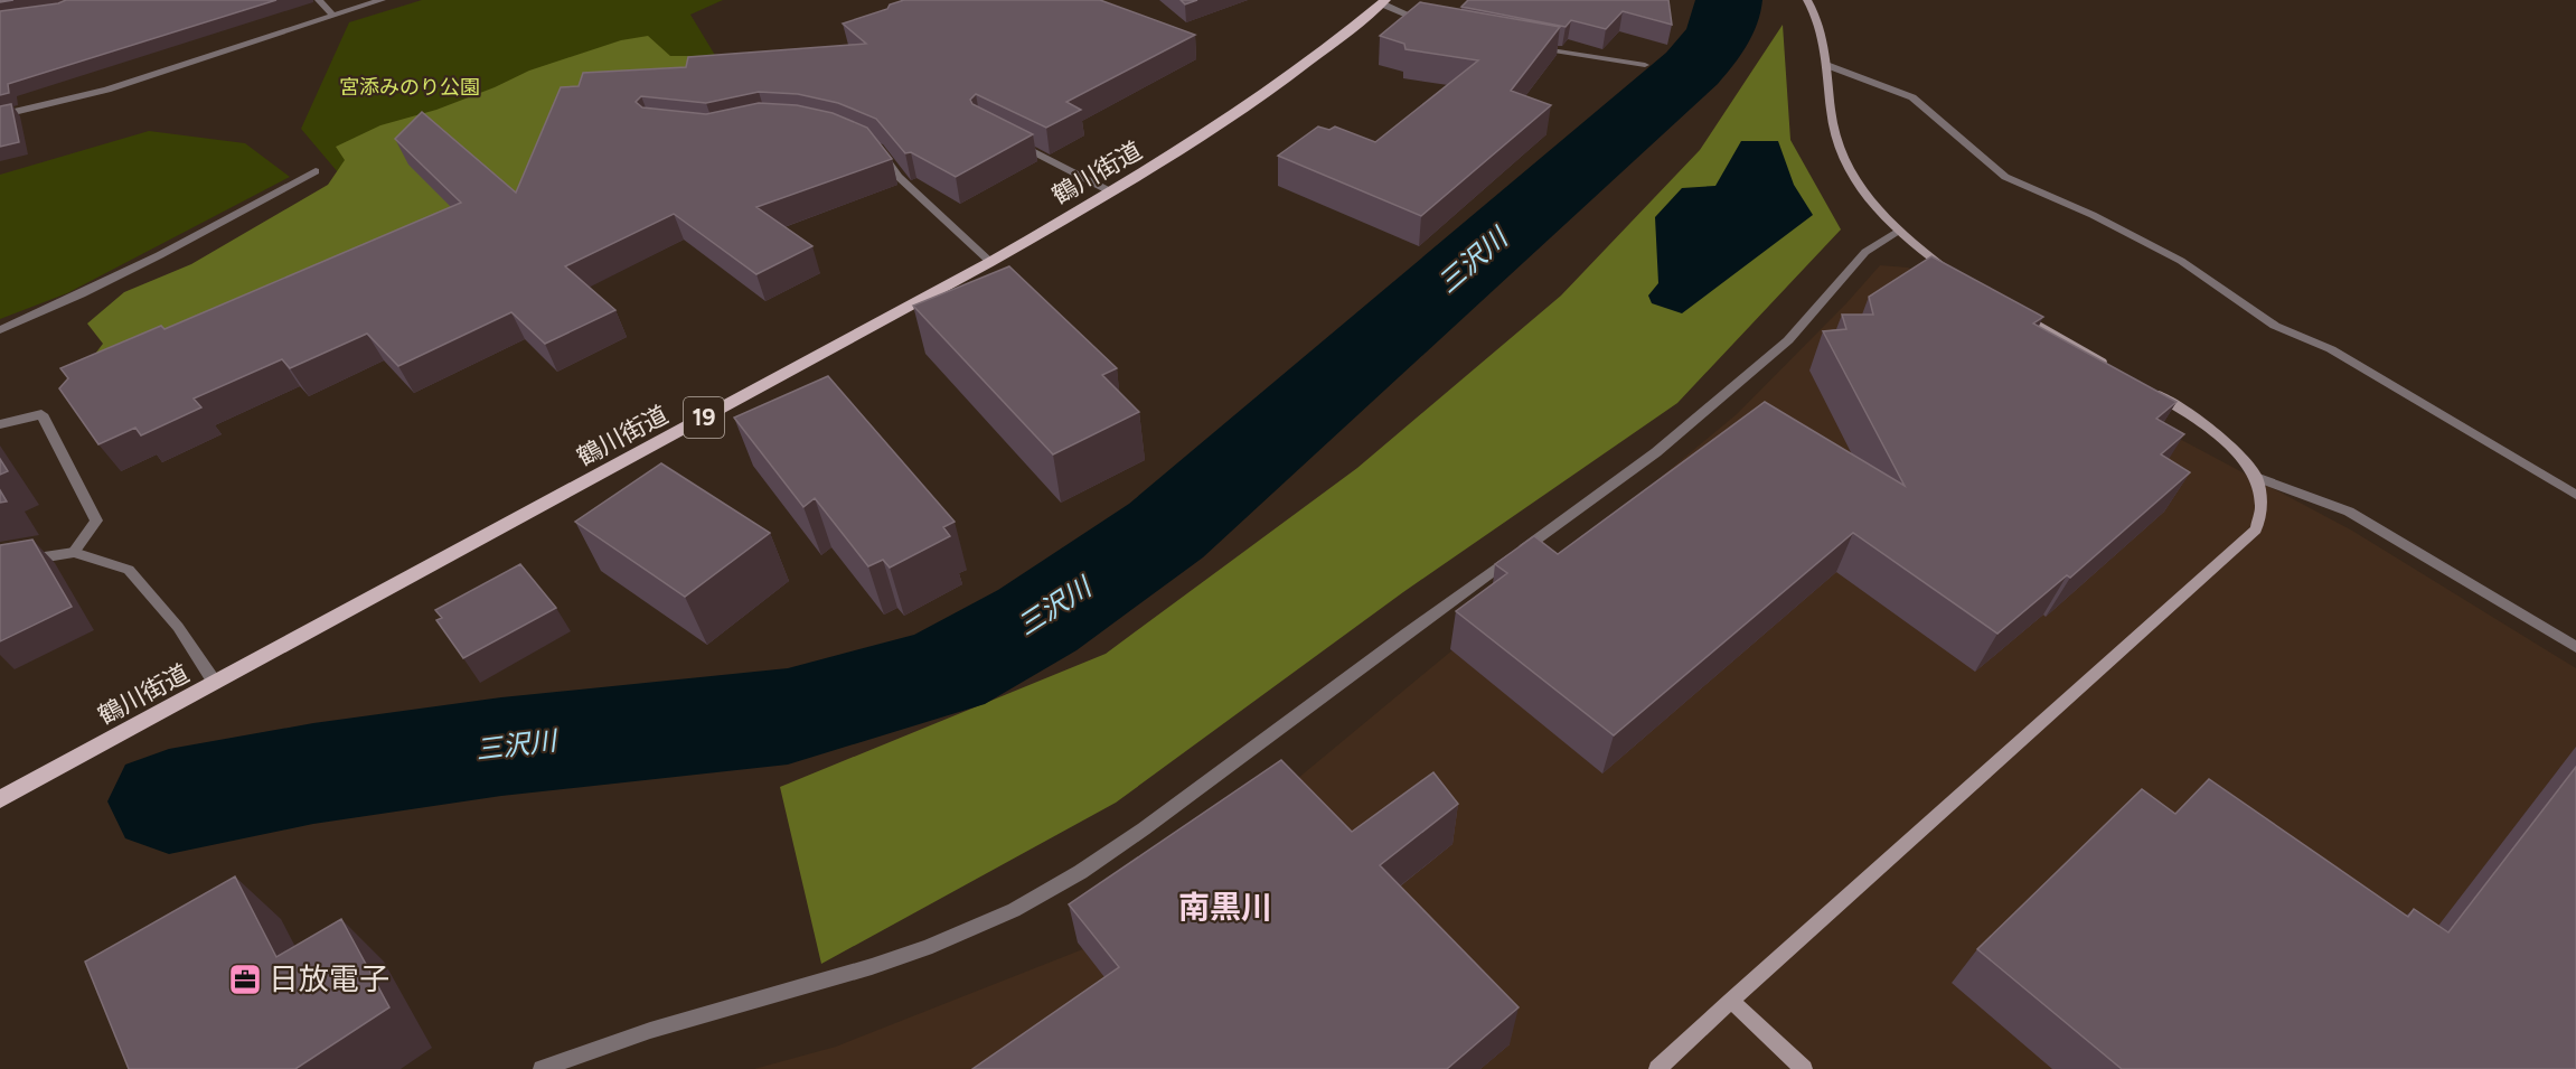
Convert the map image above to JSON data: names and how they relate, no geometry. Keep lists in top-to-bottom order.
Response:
{
  "streets": {
    "main road": ["鶴川街道", "19"]
  },
  "districts": ["南黒川"],
  "water": ["三沢川"],
  "parks": ["宮添みのり公園"],
  "places": {
    "office": ["日放電子"]
  }
}
